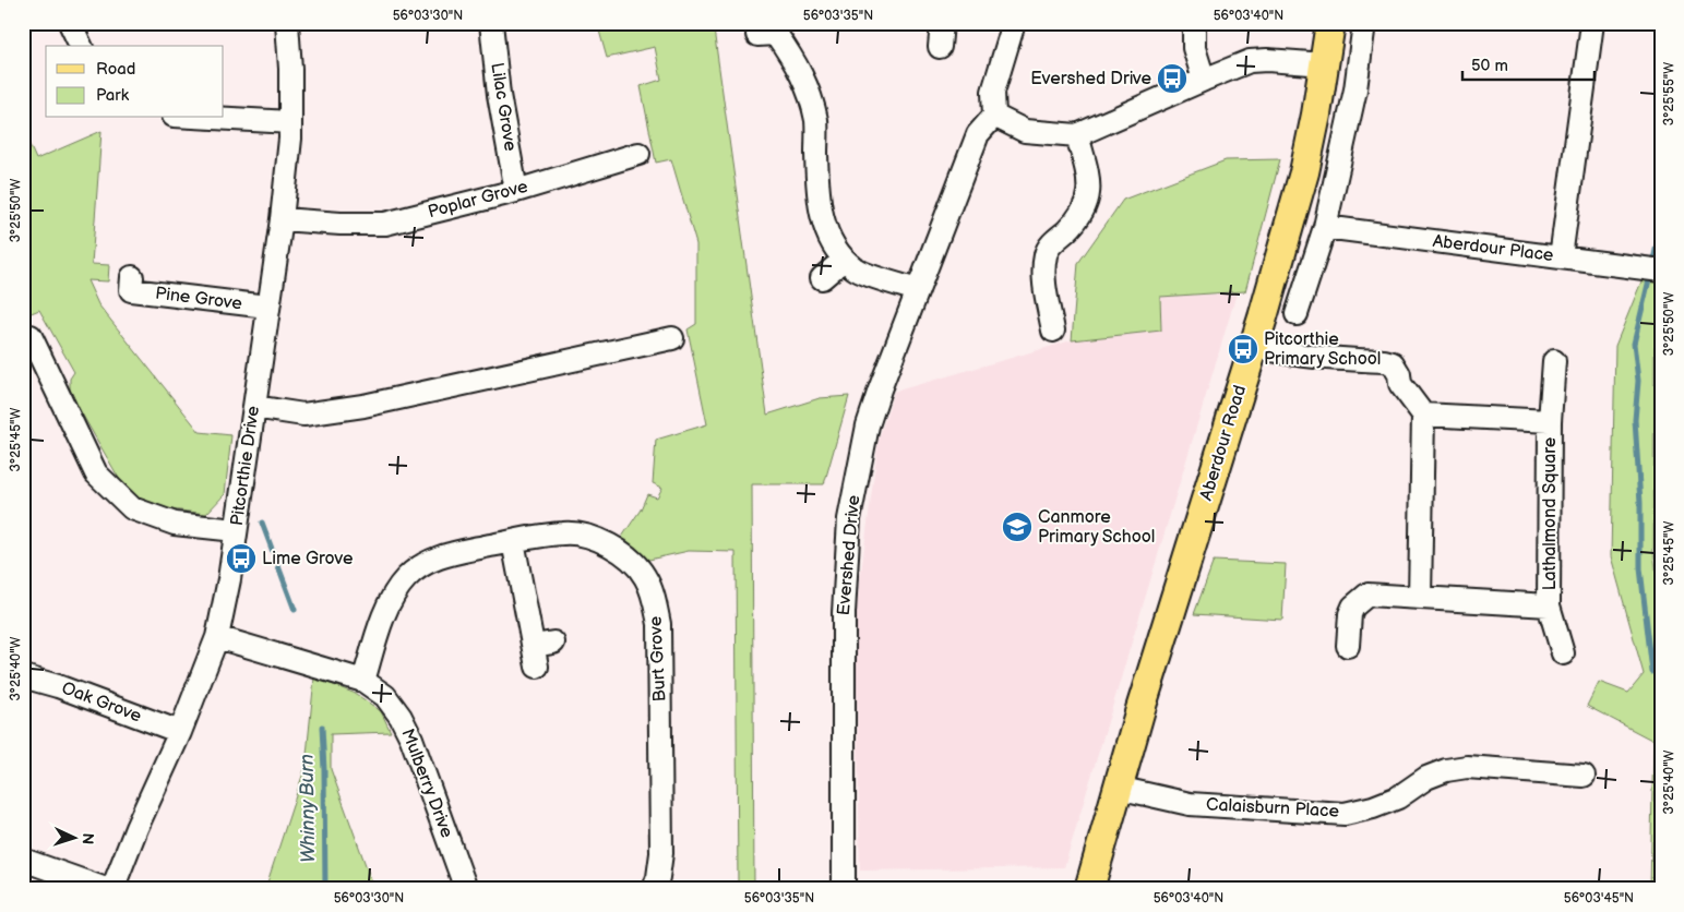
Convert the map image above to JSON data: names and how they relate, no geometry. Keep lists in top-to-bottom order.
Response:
{
  "streets": {
    "main road": ["Aberdour Road"],
    "street": [
      "Lilac Grove",
      "Poplar Grove",
      "Aberdour Place",
      "Pine Grove",
      "Pitcorthie Drive",
      "Lathalmond Square",
      "Evershed Drive",
      "Burt Grove",
      "Oak Grove",
      "Mulberry Drive",
      "Calaisburn Place"
    ]
  },
  "crossings": [
    ["Lilac Grove", "Poplar Grove"],
    ["Poplar Grove", "Pitcorthie Drive"],
    ["Pine Grove", "Pitcorthie Drive"],
    ["Aberdour Road", "Calaisburn Place"],
    ["Pitcorthie Drive", "Oak Grove"],
    ["Pitcorthie Drive", "Mulberry Drive"],
    ["Burt Grove", "Mulberry Drive"]
  ],
  "water": ["Whinny Burn"],
  "places": {
    "bus stop": ["Evershed Drive", "Pitcorthie Primary School", "Lime Grove"],
    "school or university": ["Canmore Primary School"]
  },
  "legend": ["Road", "Park"],
  "scale_bar": "50 m",
  "north": "right",
  "coordinates": [
    "56°03'30\"N",
    "56°03'35\"N",
    "56°03'40\"N",
    "3°25'55\"W",
    "3°25'50\"W",
    "3°25'45\"W",
    "3°25'40\"W",
    "56°03'45\"N"
  ]
}
